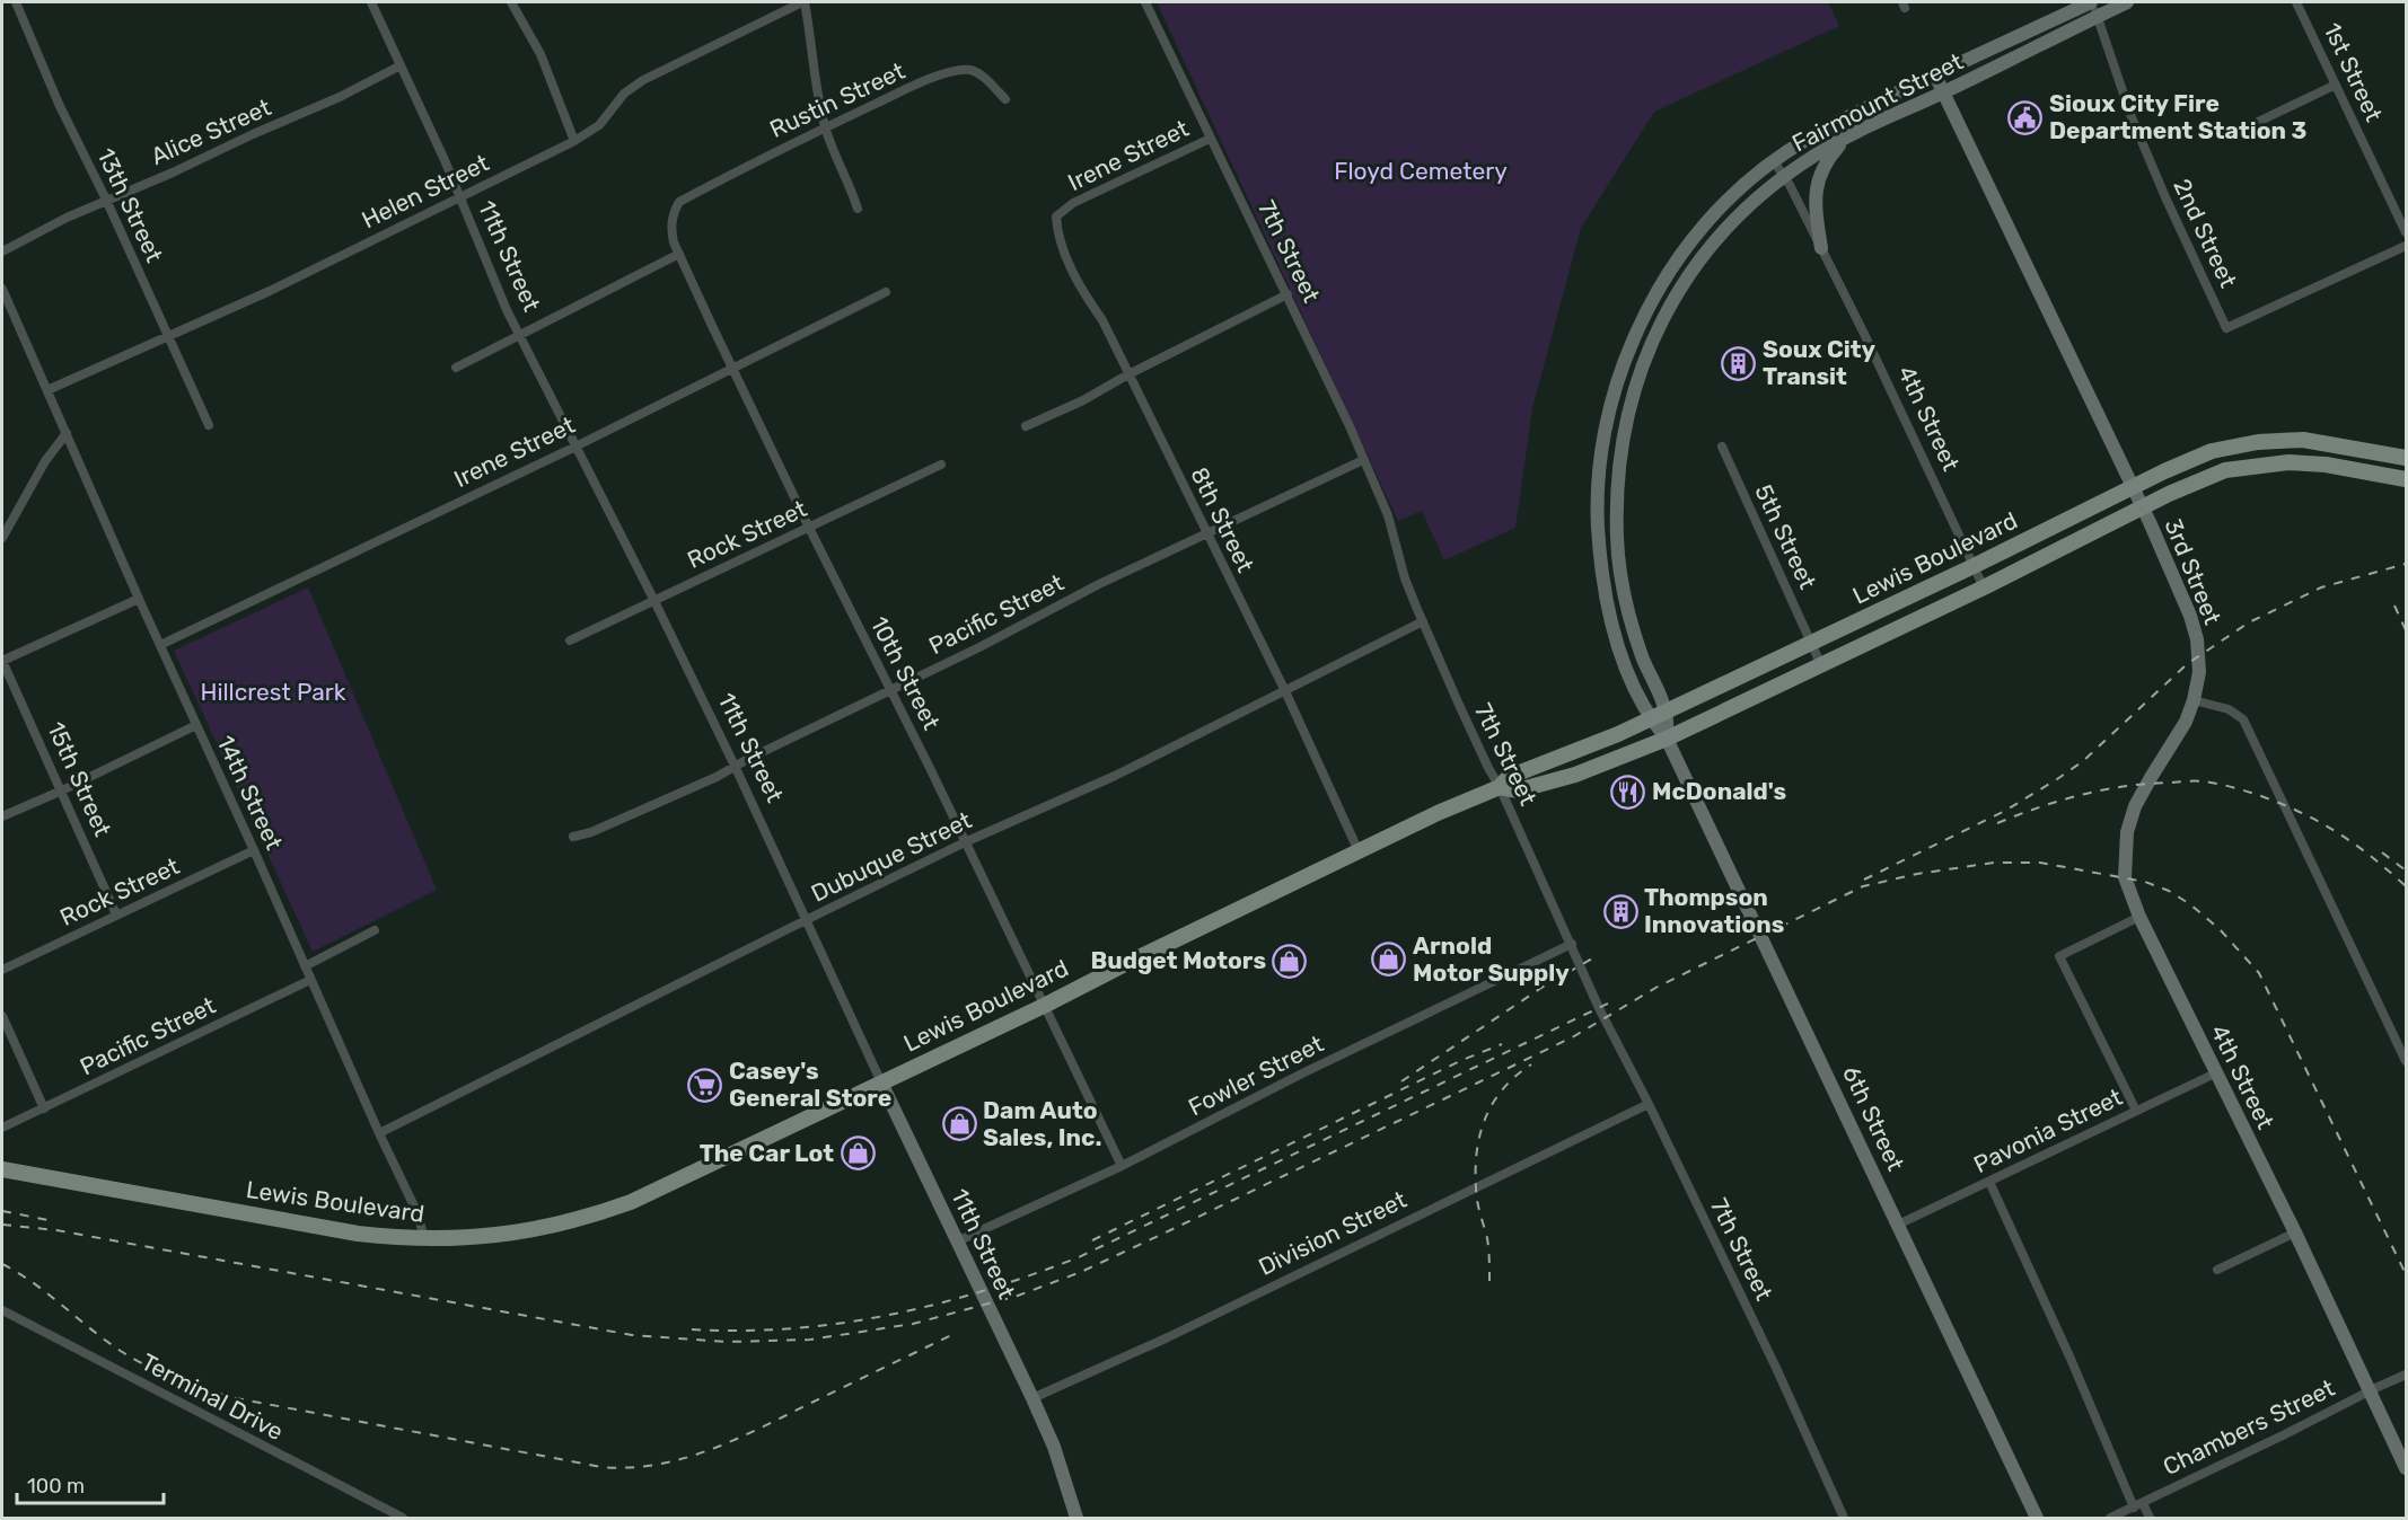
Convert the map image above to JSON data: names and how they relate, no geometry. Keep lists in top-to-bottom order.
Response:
{
  "streets": {
    "main road": [
      "Fairmount Street",
      "11th Street",
      "4th Street",
      "Lewis Boulevard",
      "3rd Street",
      "6th Street"
    ],
    "street": [
      "1st Street",
      "Rustin Street",
      "Alice Street",
      "Irene Street",
      "Helen Street",
      "13th Street",
      "2nd Street",
      "7th Street",
      "8th Street",
      "Rock Street",
      "5th Street",
      "Pacific Street",
      "10th Street",
      "15th Street",
      "14th Street",
      "Dubuque Street",
      "Fowler Street",
      "Pavonia Street",
      "Division Street",
      "Terminal Drive",
      "Chambers Street"
    ]
  },
  "crossings": [
    ["Rustin Street", "10th Street"],
    ["Fairmount Street", "2nd Street"],
    ["Fairmount Street", "4th Street"],
    ["Fairmount Street", "Lewis Boulevard"],
    ["Fairmount Street", "3rd Street"],
    ["Fairmount Street", "6th Street"],
    ["Alice Street", "13th Street"],
    ["Alice Street", "11th Street"],
    ["Irene Street", "7th Street"],
    ["Irene Street", "11th Street"],
    ["Irene Street", "8th Street"],
    ["Irene Street", "10th Street"],
    ["Irene Street", "14th Street"],
    ["Helen Street", "13th Street"],
    ["Helen Street", "11th Street"],
    ["Helen Street", "14th Street"],
    ["7th Street", "Lewis Boulevard"],
    ["7th Street", "Pacific Street"],
    ["7th Street", "Dubuque Street"],
    ["7th Street", "Fowler Street"],
    ["7th Street", "Division Street"],
    ["11th Street", "Rock Street"],
    ["11th Street", "Lewis Boulevard"],
    ["11th Street", "Pacific Street"],
    ["11th Street", "Dubuque Street"],
    ["11th Street", "Fowler Street"],
    ["11th Street", "Division Street"],
    ["4th Street", "Lewis Boulevard"],
    ["4th Street", "3rd Street"],
    ["4th Street", "Pavonia Street"],
    ["4th Street", "Chambers Street"],
    ["8th Street", "Lewis Boulevard"],
    ["8th Street", "Pacific Street"],
    ["8th Street", "Dubuque Street"],
    ["Rock Street", "10th Street"],
    ["Rock Street", "15th Street"],
    ["Rock Street", "14th Street"],
    ["5th Street", "Lewis Boulevard"],
    ["Lewis Boulevard", "3rd Street"],
    ["Lewis Boulevard", "10th Street"],
    ["Lewis Boulevard", "14th Street"],
    ["Lewis Boulevard", "6th Street"],
    ["Pacific Street", "10th Street"],
    ["Pacific Street", "14th Street"],
    ["10th Street", "Dubuque Street"],
    ["10th Street", "Fowler Street"],
    ["14th Street", "Dubuque Street"],
    ["6th Street", "Pavonia Street"]
  ],
  "parks": ["Floyd Cemetery", "Hillcrest Park"],
  "places": {
    "public building": ["Sioux City Fire Department Station 3"],
    "building": ["Soux City Transit", "Thompson Innovations"],
    "restaurant": ["McDonald's"],
    "shop": [
      "Arnold Motor Supply",
      "Budget Motors",
      "Dam Auto Sales, Inc.",
      "The Car Lot"
    ],
    "supermarket": ["Casey's General Store"]
  },
  "scale_bar": "100 m"
}
